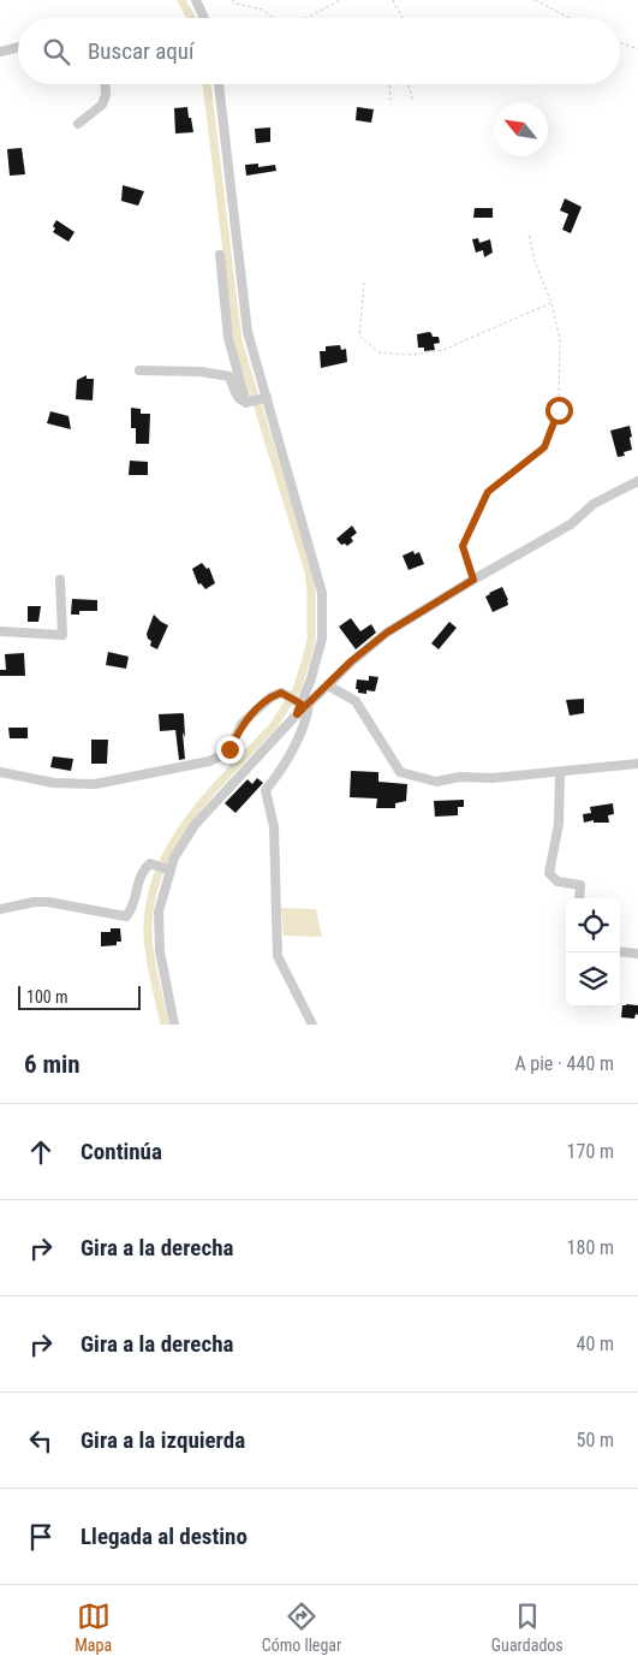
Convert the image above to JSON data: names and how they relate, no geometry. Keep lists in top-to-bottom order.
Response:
{
  "scale_bar": "100 m",
  "north": "top left",
  "page": {
    "search": "Buscar aquí",
    "scale": "100 m",
    "heading": ["6 min", "A pie · 440 m"],
    "list": [
      ["Continúa", "170 m"],
      ["Gira a la derecha", "180 m"],
      ["Gira a la derecha", "40 m"],
      ["Gira a la izquierda", "50 m"],
      "Llegada al destino"
    ],
    "nav": ["Mapa", "Cómo llegar", "Guardados"]
  }
}
